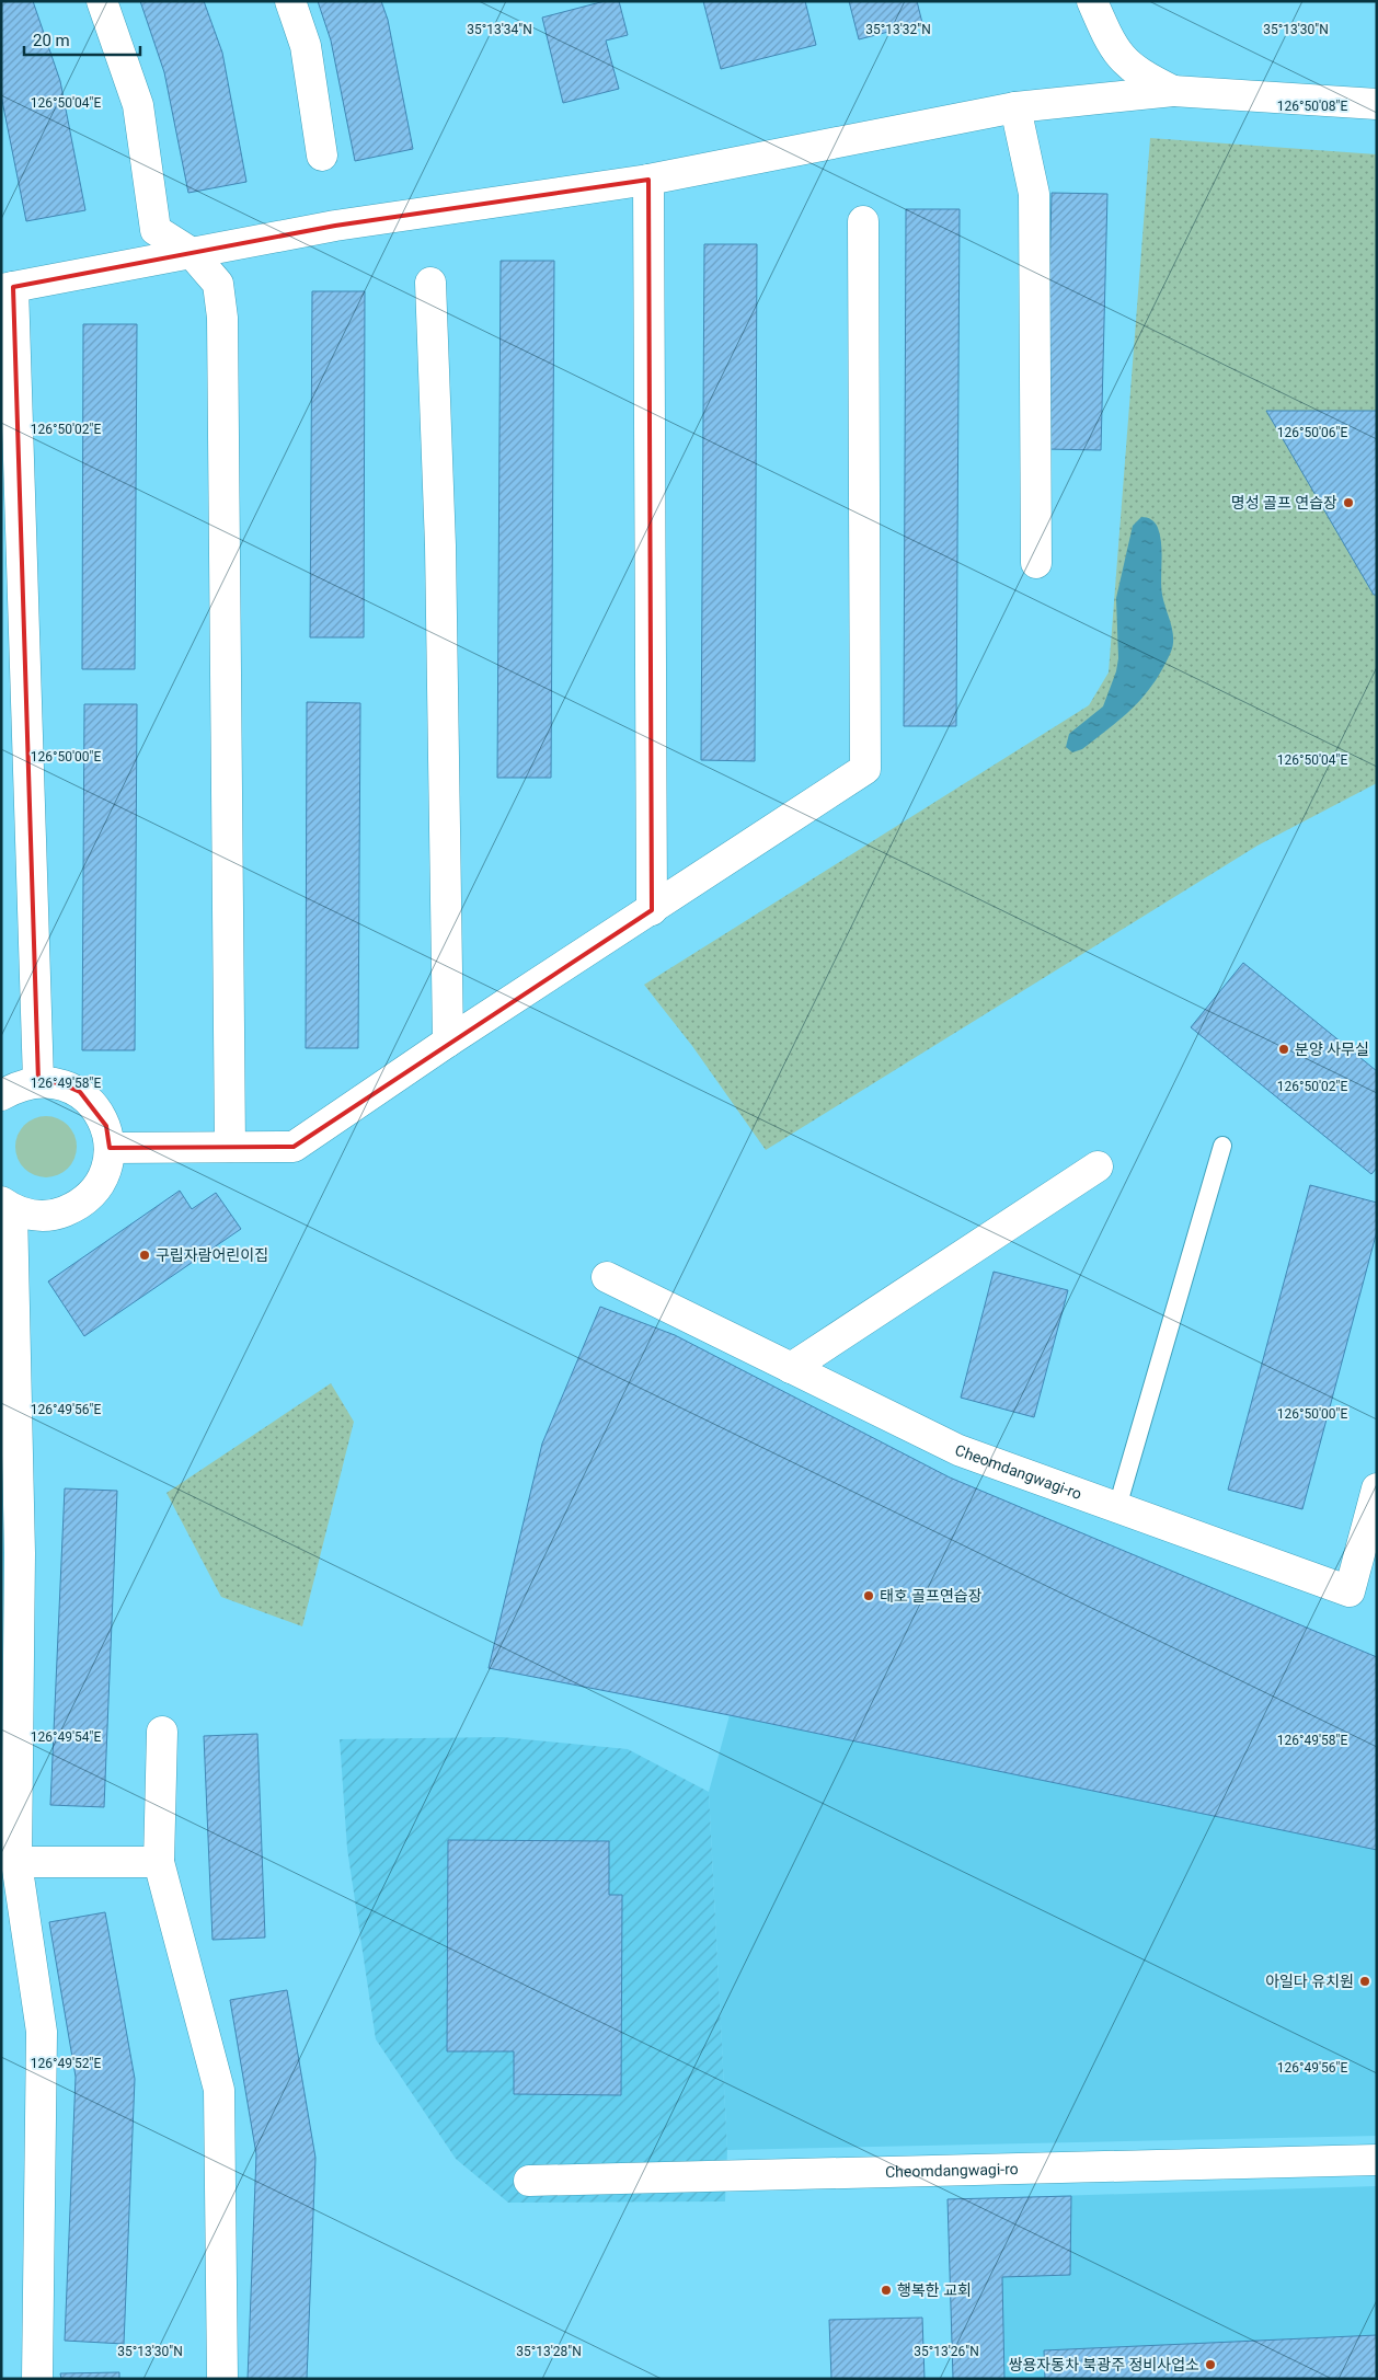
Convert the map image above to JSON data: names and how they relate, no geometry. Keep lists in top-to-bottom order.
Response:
{
  "streets": {
    "street": ["Cheomdangwagi-ro"]
  },
  "places": [
    "명성 골프 연습장",
    "분양 사무실",
    "구립자람어린이집",
    "태호 골프연습장",
    "아일다 유치원",
    "행복한 교회",
    "쌍용자동차 북광주 정비사업소"
  ],
  "scale_bar": "20 m",
  "coordinates": [
    "35°13'34\"N",
    "35°13'32\"N",
    "35°13'30\"N",
    "126°50'04\"E",
    "126°50'08\"E",
    "126°50'02\"E",
    "126°50'06\"E",
    "126°50'00\"E",
    "126°49'58\"E",
    "126°49'56\"E",
    "126°49'54\"E",
    "126°49'52\"E",
    "35°13'28\"N",
    "35°13'26\"N"
  ]
}
